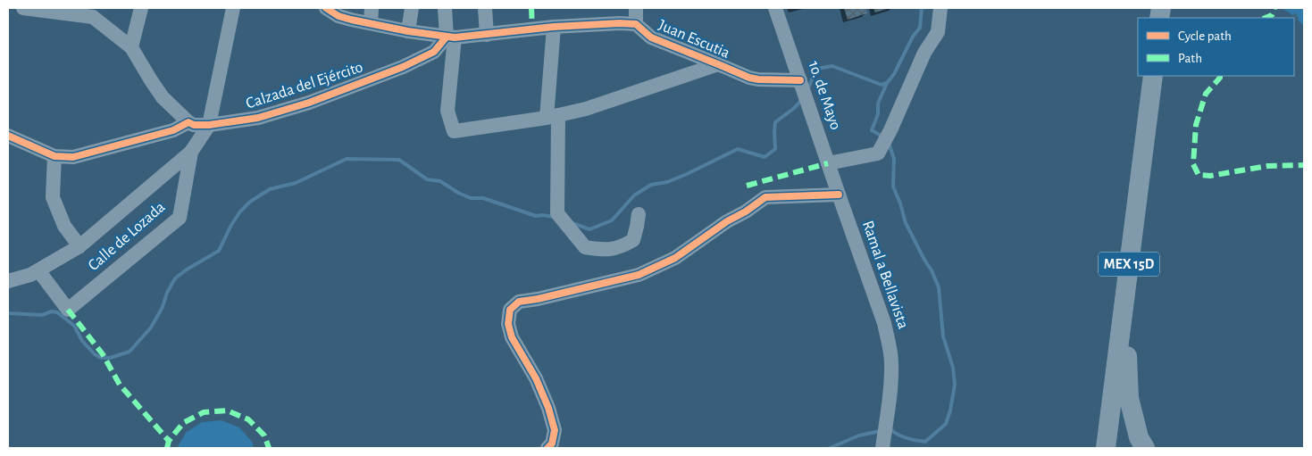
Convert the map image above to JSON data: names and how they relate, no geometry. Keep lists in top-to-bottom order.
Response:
{
  "streets": {
    "highway": ["MEX 15D"],
    "street": [
      "Juan Escutia",
      "Calzada del Ejército",
      "1o. de Mayo",
      "Calle de Lozada",
      "Ramal a Bellavista"
    ]
  },
  "crossings": [
    ["Juan Escutia", "Calzada del Ejército"],
    ["Juan Escutia", "1o. de Mayo"],
    ["1o. de Mayo", "Ramal a Bellavista"]
  ],
  "legend": ["Cycle path", "Path"]
}
